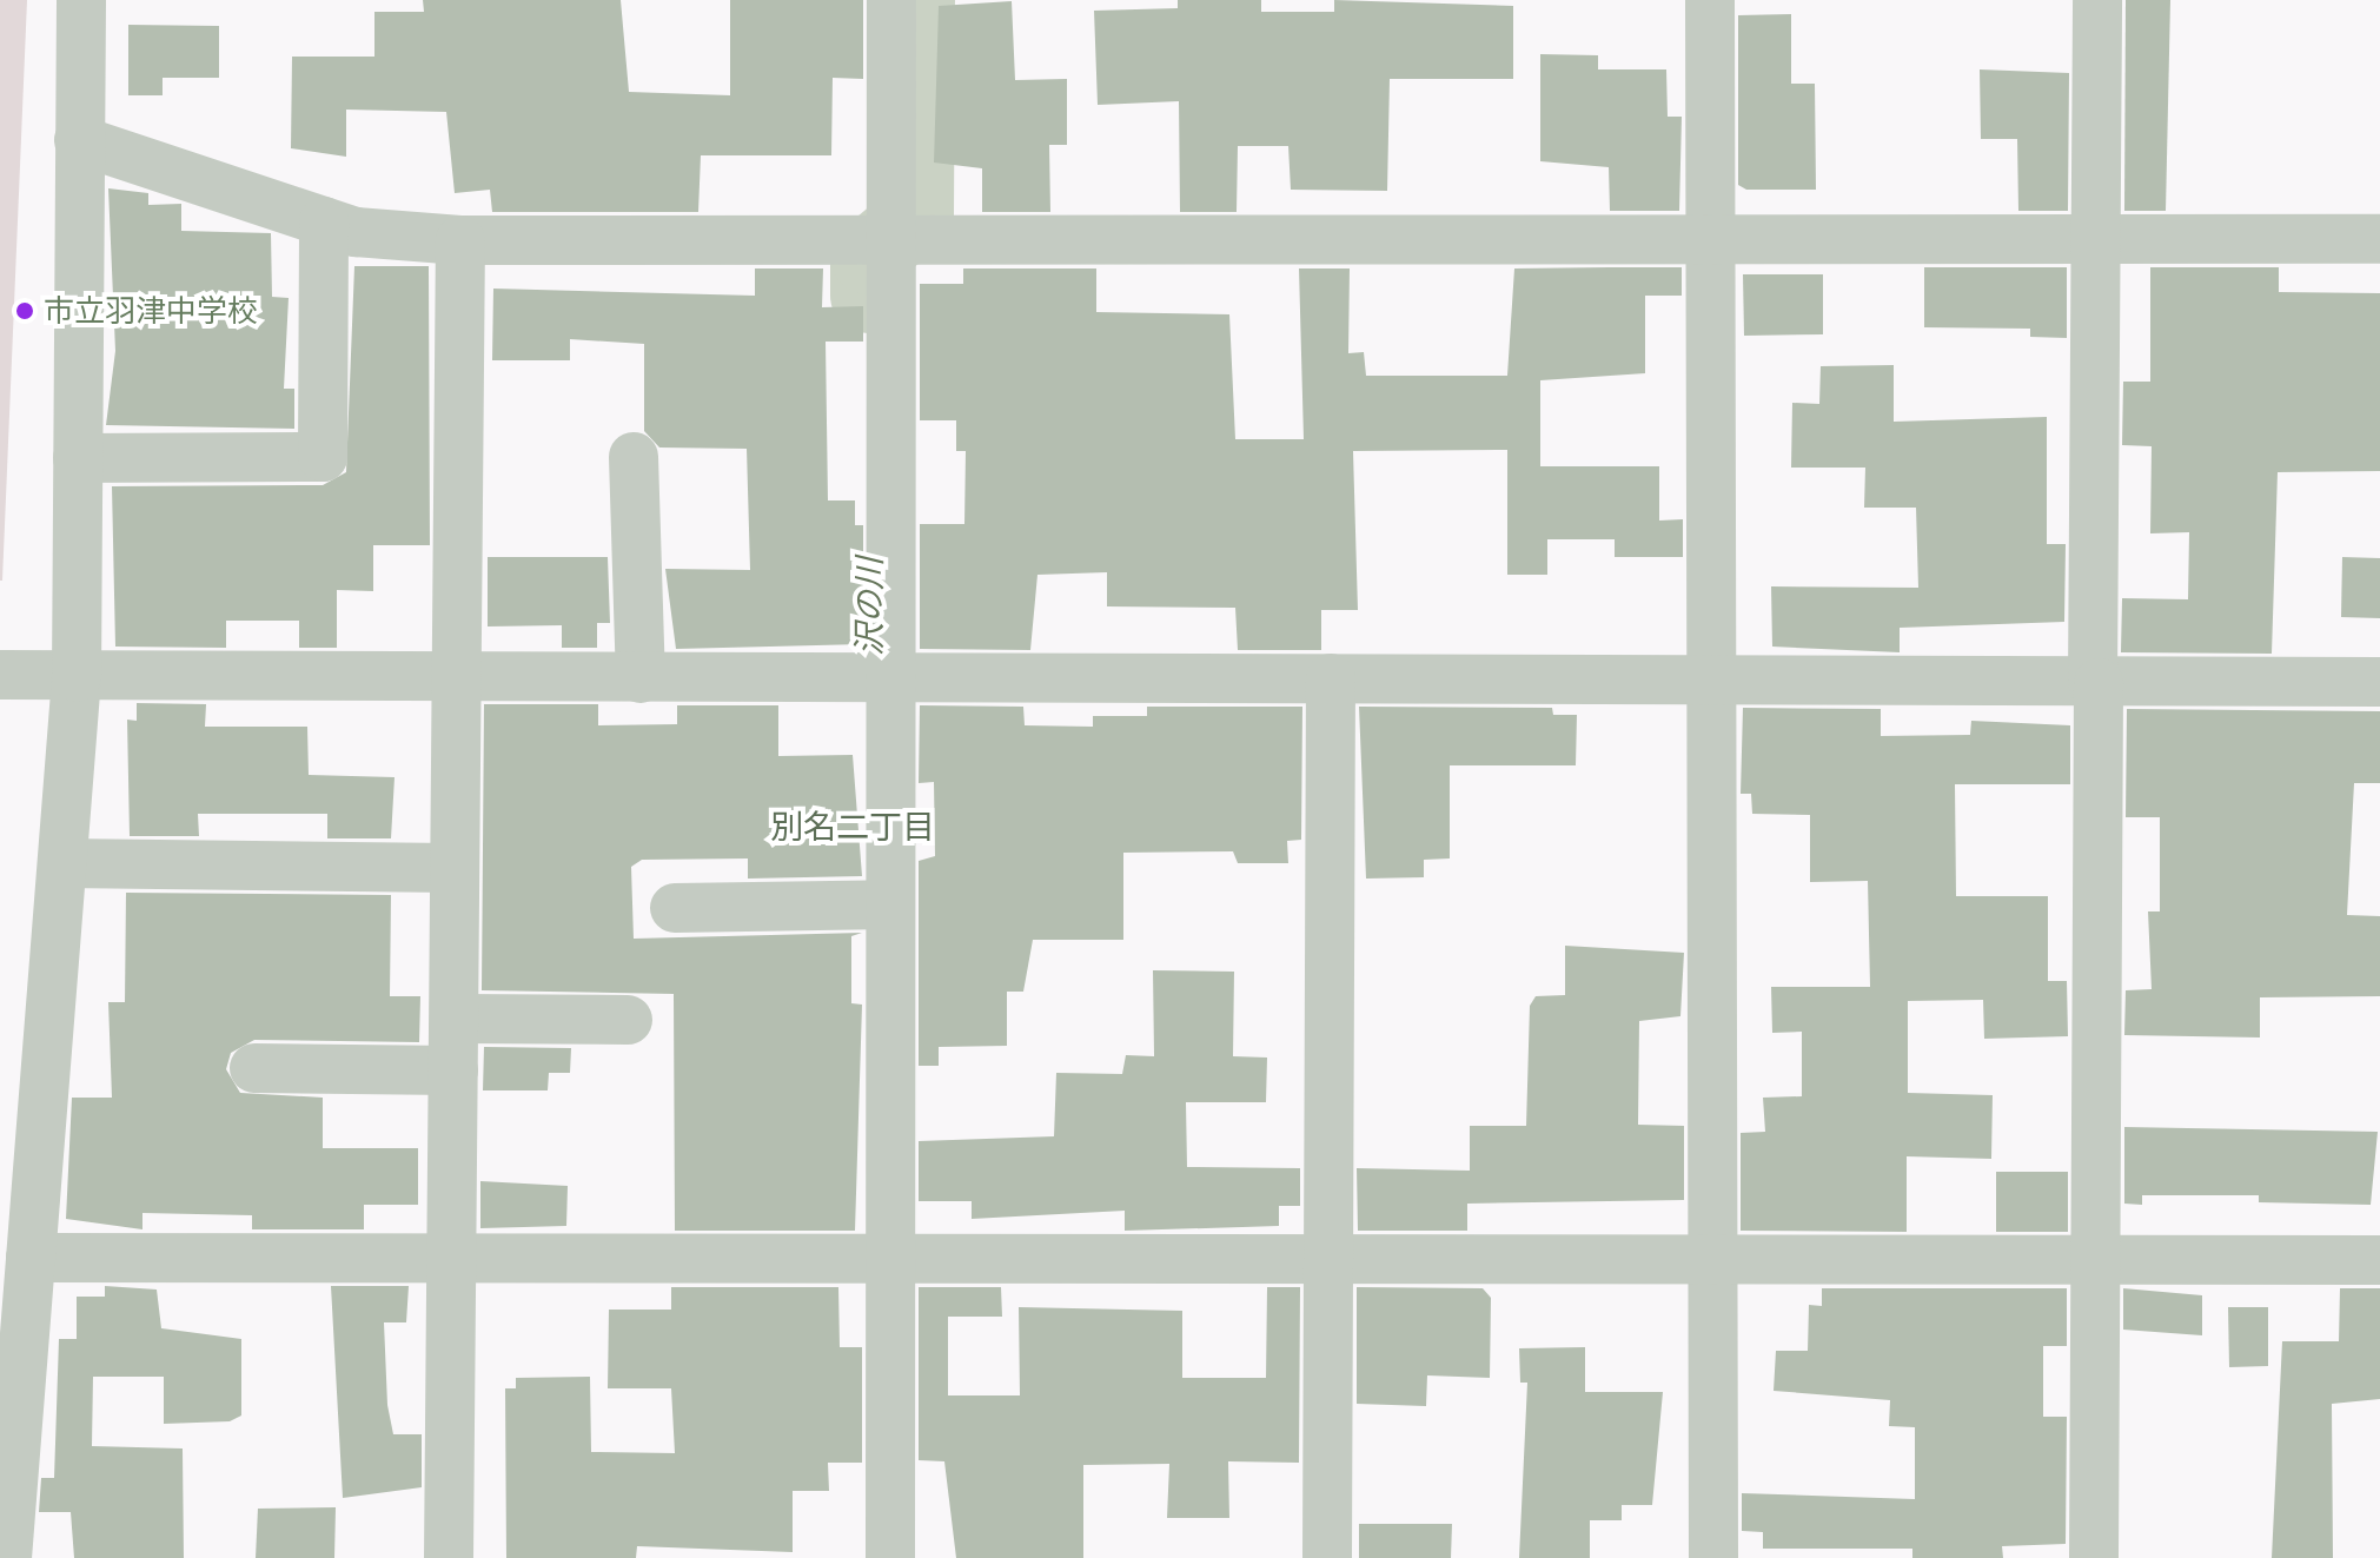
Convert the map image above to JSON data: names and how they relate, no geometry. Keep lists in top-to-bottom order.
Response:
{
  "districts": ["別名二丁目"],
  "water": ["沢の川"],
  "places": ["市立羽津中学校"]
}
